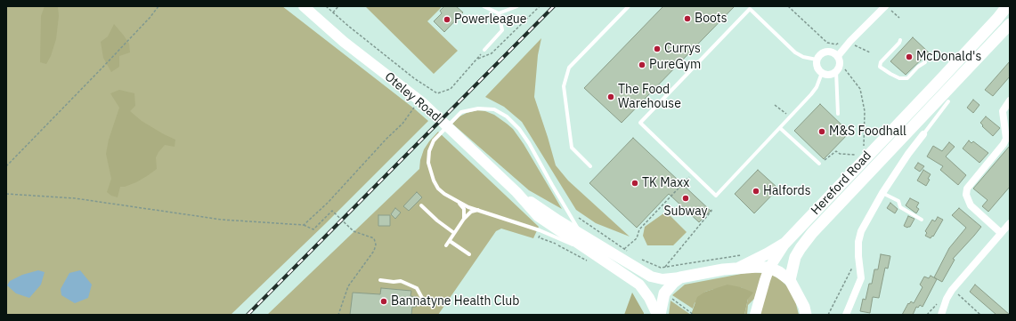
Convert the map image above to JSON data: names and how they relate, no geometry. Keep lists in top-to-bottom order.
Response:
{
  "streets": {
    "main road": ["Oteley Road", "Hereford Road"]
  },
  "places": [
    "Boots",
    "Powerleague",
    "Currys",
    "McDonald's",
    "PureGym",
    "The Food Warehouse",
    "M&S Foodhall",
    "TK Maxx",
    "Halfords",
    "Subway",
    "Bannatyne Health Club"
  ]
}
